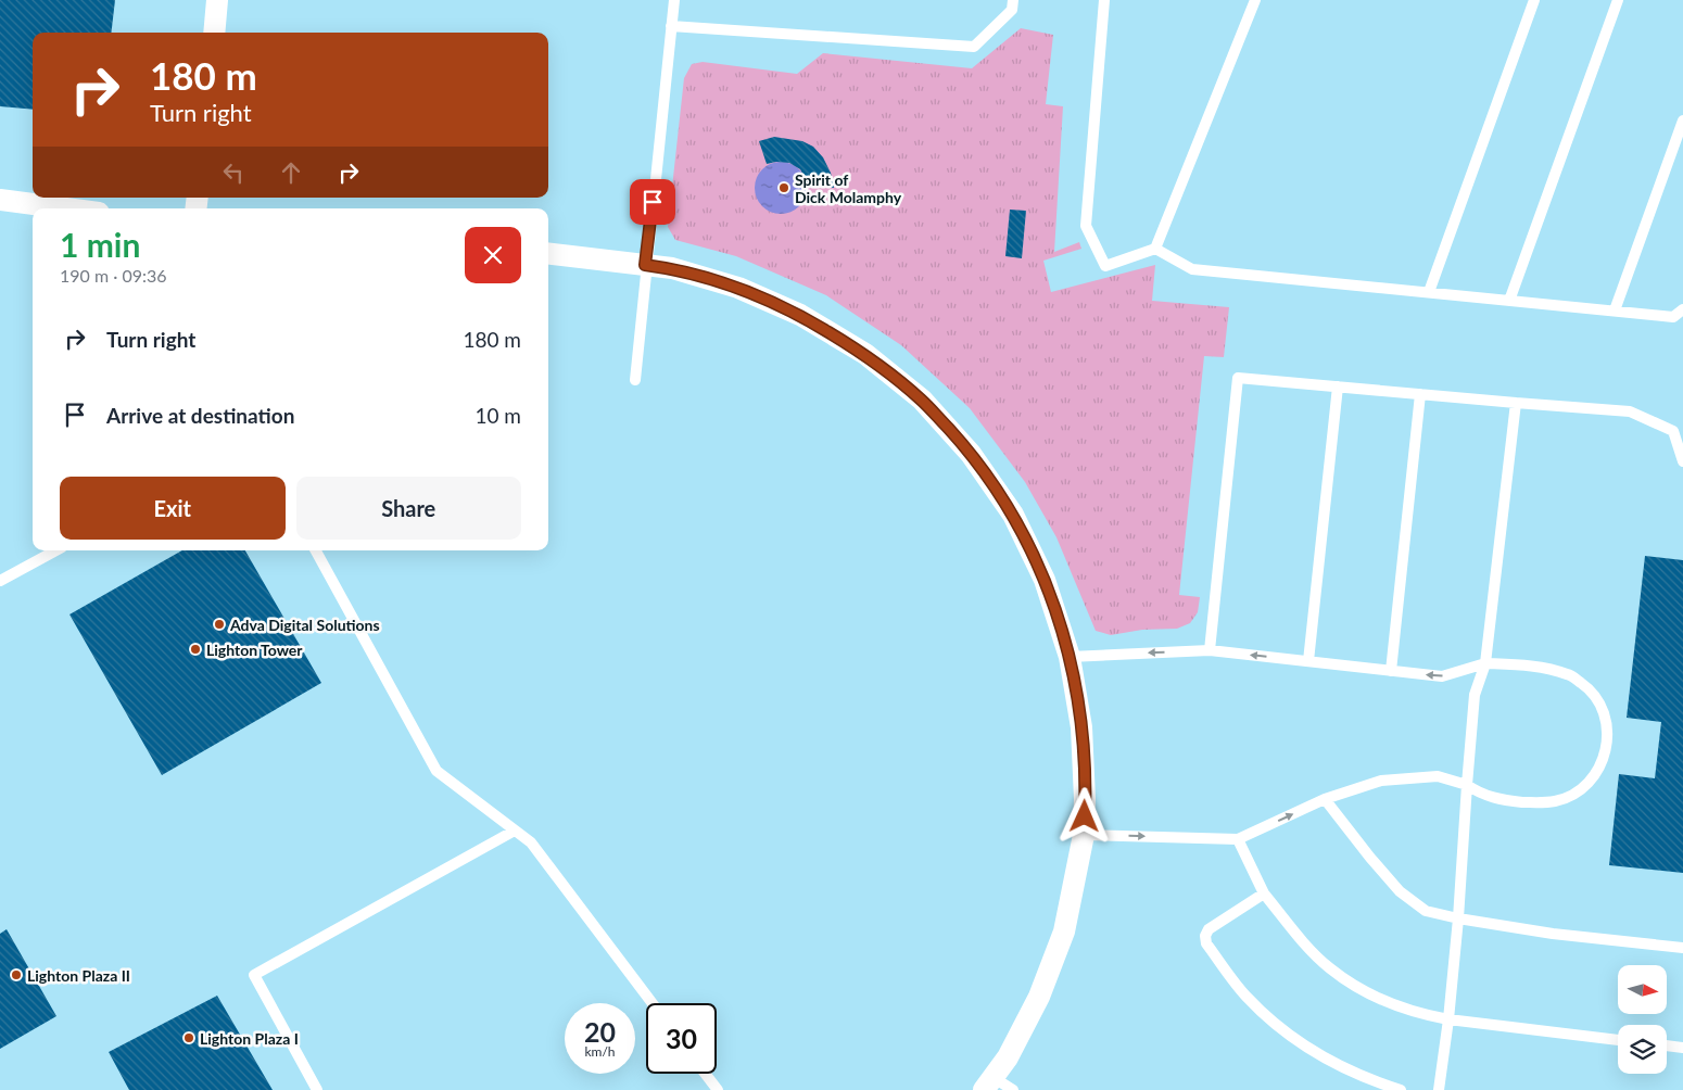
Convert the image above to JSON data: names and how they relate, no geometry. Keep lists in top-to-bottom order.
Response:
{
  "places": [
    "Spirit of Dick Molamphy",
    "Adva Digital Solutions",
    "Lighton Tower",
    "Lighton Plaza II",
    "Lighton Plaza I"
  ],
  "north": "right",
  "page": {
    "turn": ["180 m", "Turn right"],
    "heading": ["1 min", "190 m · 09:36"],
    "list": [
      {
        "name": "Turn right",
        "value": "180 m"
      },
      {
        "name": "Arrive at destination",
        "value": "10 m"
      }
    ],
    "buttons": ["Exit", "Share"],
    "speed": "20 km/h",
    "limit": "30"
  }
}
